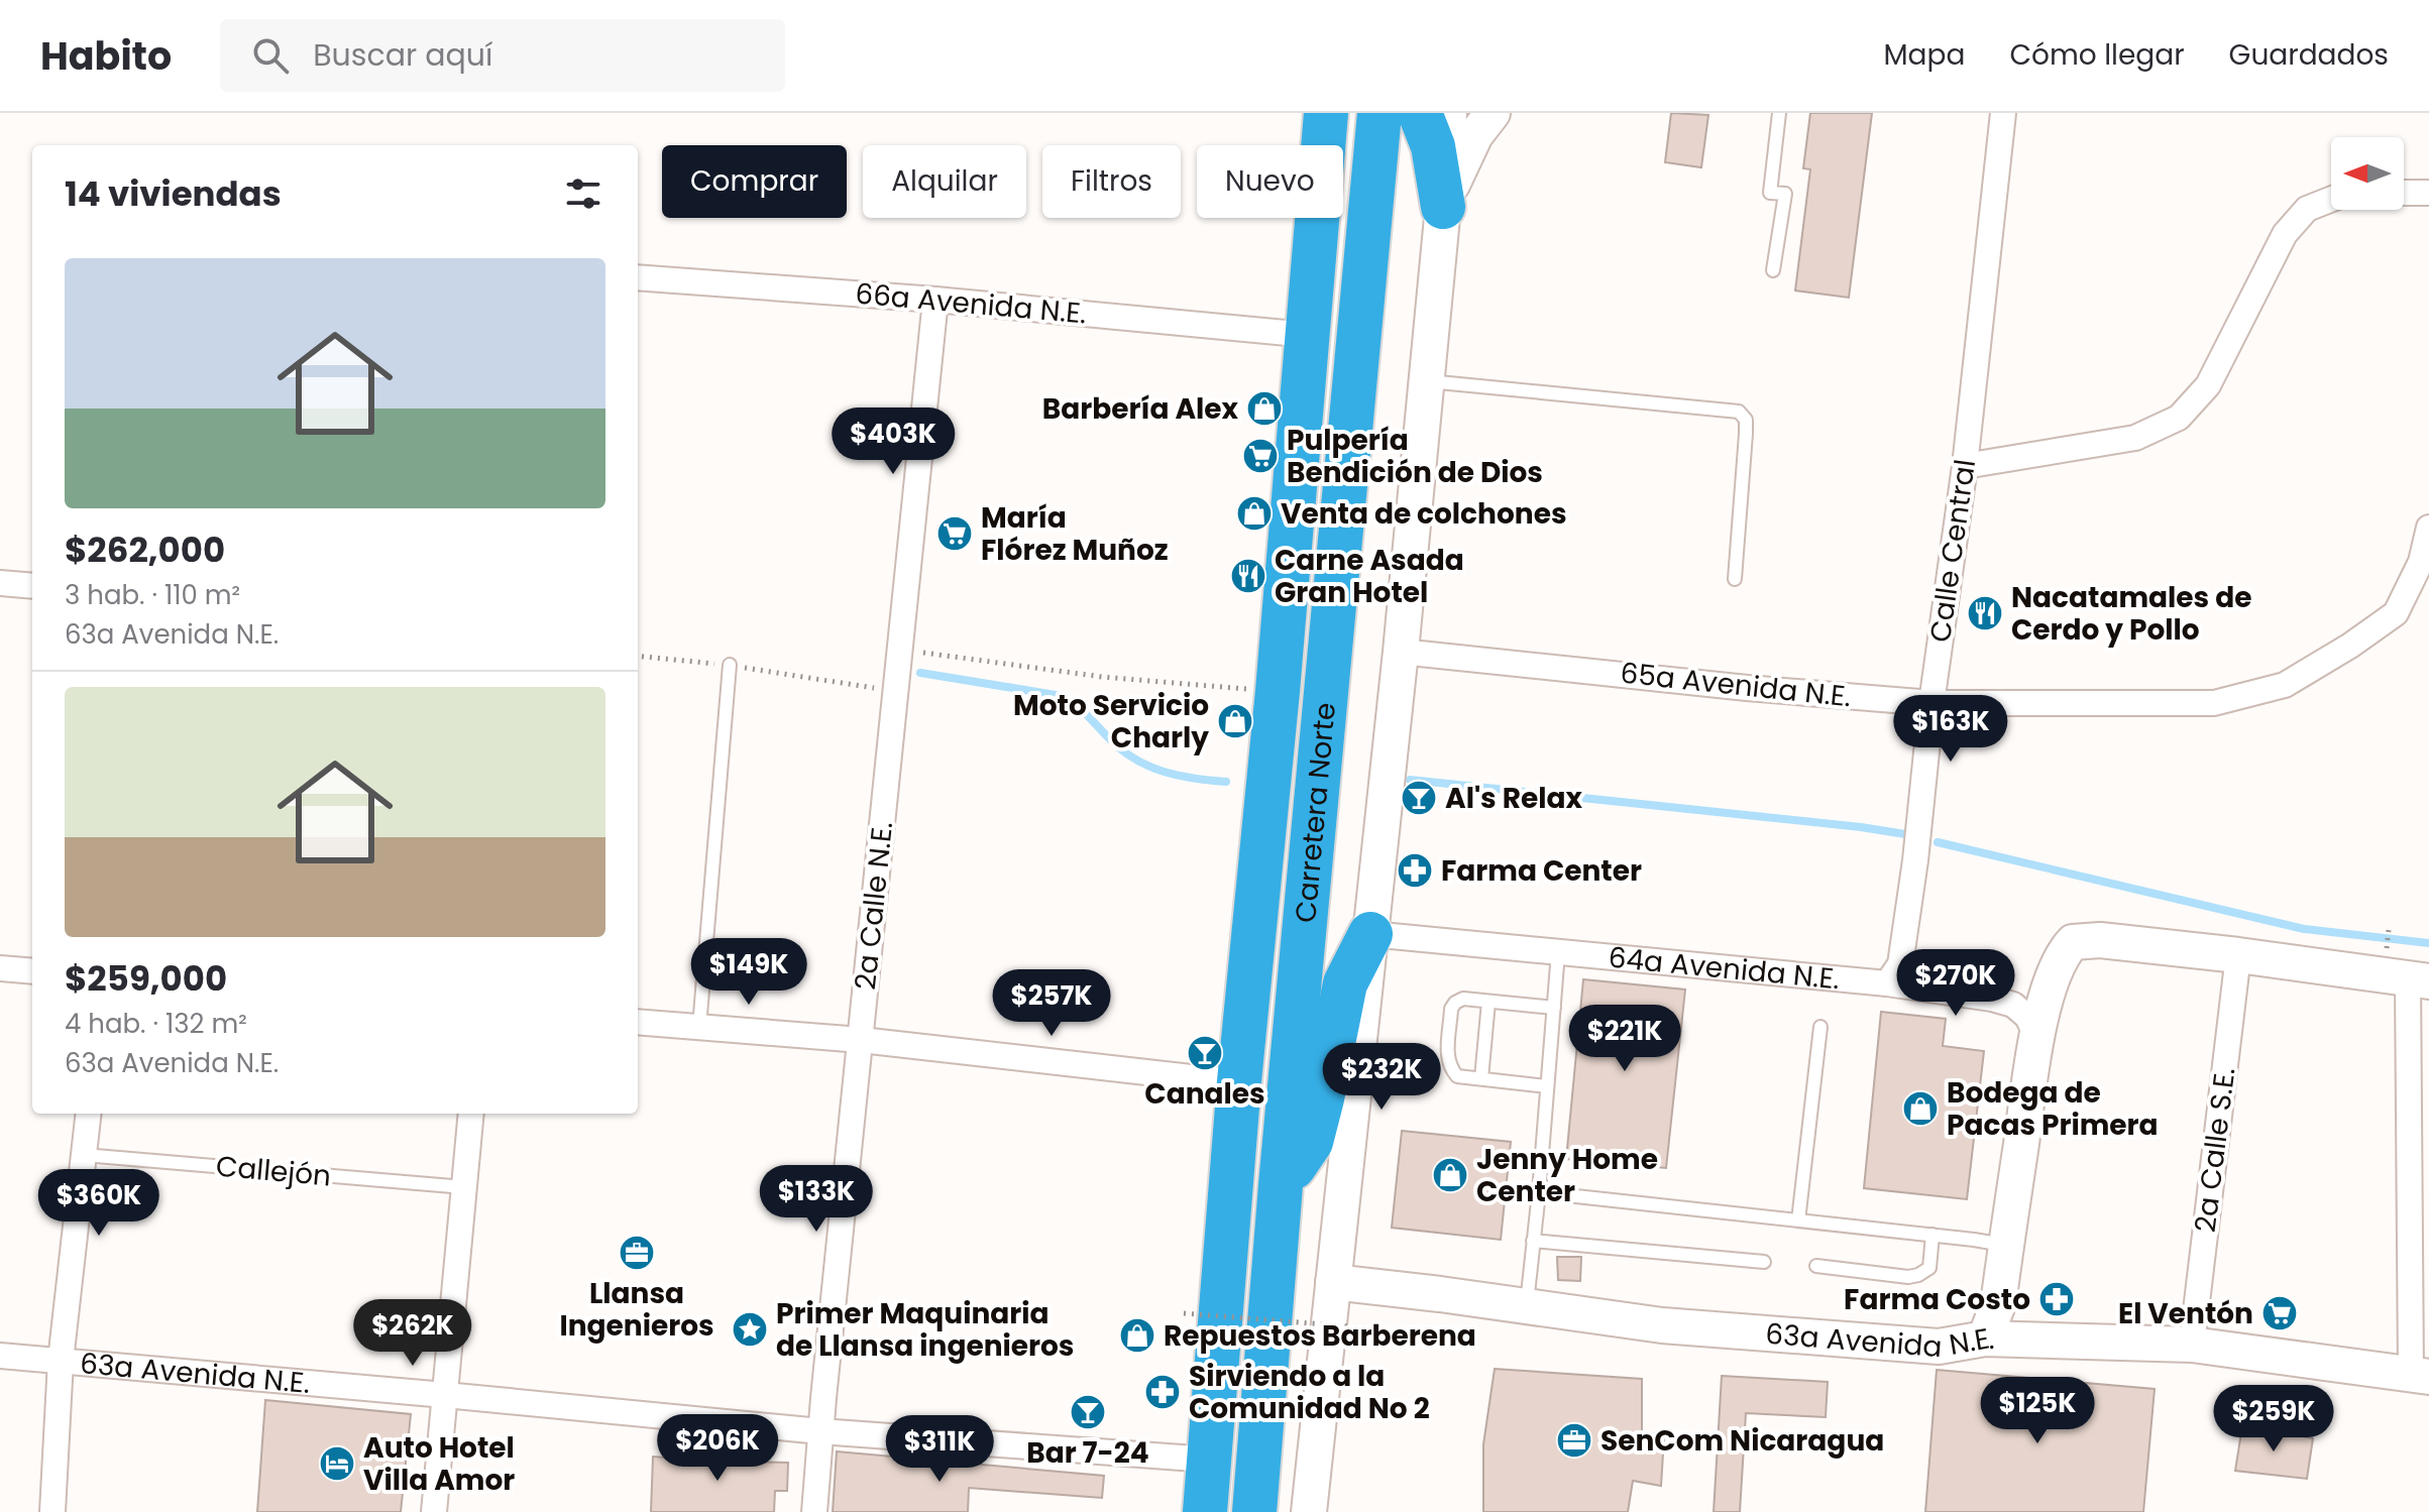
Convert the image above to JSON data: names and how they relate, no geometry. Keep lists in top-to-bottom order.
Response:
{
  "streets": {
    "highway": ["Carretera Norte"],
    "street": [
      "66a Avenida N.E.",
      "Calle Central",
      "65a Avenida N.E.",
      "2a Calle N.E.",
      "64a Avenida N.E.",
      "2a Calle S.E.",
      "63a Avenida N.E."
    ],
    "lane": ["Callejón"]
  },
  "crossings": [
    ["66a Avenida N.E.", "Carretera Norte"],
    ["66a Avenida N.E.", "2a Calle N.E."],
    ["Calle Central", "65a Avenida N.E."],
    ["Calle Central", "64a Avenida N.E."],
    ["Carretera Norte", "63a Avenida N.E."],
    ["2a Calle N.E.", "63a Avenida N.E."],
    ["2a Calle S.E.", "63a Avenida N.E."]
  ],
  "places": {
    "shop": [
      "Barbería Alex",
      "Venta de colchones",
      "Moto Servicio Charly",
      "Bodega de Pacas Primera",
      "Jenny Home Center",
      "Repuestos Barberena"
    ],
    "supermarket": ["Pulpería Bendición de Dios", "María Flórez Muñoz", "El Ventón"],
    "restaurant": ["Carne Asada Gran Hotel", "Nacatamales de Cerdo y Pollo"],
    "bar": ["Al's Relax", "Canales", "Bar 7-24"],
    "pharmacy": ["Farma Center", "Farma Costo", "Sirviendo a la Comunidad No 2"],
    "office": ["Llansa Ingenieros", "SenCom Nicaragua"],
    "place": ["Primer Maquinaria de Llansa ingenieros"],
    "hotel": ["Auto Hotel Villa Amor"]
  },
  "north": "left",
  "page": {
    "header": "Habito",
    "search": "Buscar aquí",
    "nav": ["Mapa", "Cómo llegar", "Guardados"],
    "chip": [
      "Comprar",
      "Alquilar",
      "Filtros",
      "Nuevo"
    ],
    "heading": "14 viviendas",
    "list": [
      {
        "name": "$262,000",
        "note": "3 hab. · 110 m² · 63a Avenida N.E."
      },
      {
        "name": "$259,000",
        "note": "4 hab. · 132 m² · 63a Avenida N.E."
      }
    ],
    "price": [
      "$403K",
      "$163K",
      "$149K",
      "$270K",
      "$257K",
      "$221K",
      "$232K",
      "$133K",
      "$360K",
      "$262K",
      "$125K",
      "$259K",
      "$206K",
      "$311K"
    ]
  }
}
